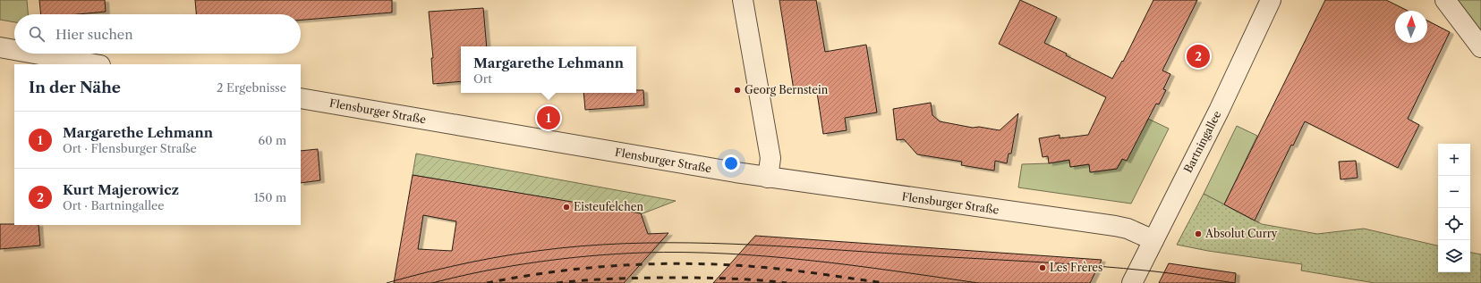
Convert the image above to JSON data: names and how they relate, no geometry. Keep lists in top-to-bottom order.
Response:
{
  "streets": {
    "street": ["Flensburger Straße", "Bartningallee"]
  },
  "crossings": [
    ["Flensburger Straße", "Bartningallee"]
  ],
  "places": [
    "Georg Bernstein",
    "Eisteufelchen",
    "Absolut Curry",
    "Les Frères"
  ],
  "north": "top",
  "page": {
    "search": "Hier suchen",
    "pins": ["2", "1"],
    "popup": ["Margarethe Lehmann", "Ort"],
    "heading": ["In der Nähe", "2 Ergebnisse"],
    "list": [
      {
        "mark": "1",
        "name": "Margarethe Lehmann",
        "note": "Ort · Flensburger Straße",
        "value": "60 m"
      },
      {
        "mark": "2",
        "name": "Kurt Majerowicz",
        "note": "Ort · Bartningallee",
        "value": "150 m"
      }
    ],
    "map_buttons": ["+", "−"]
  }
}
